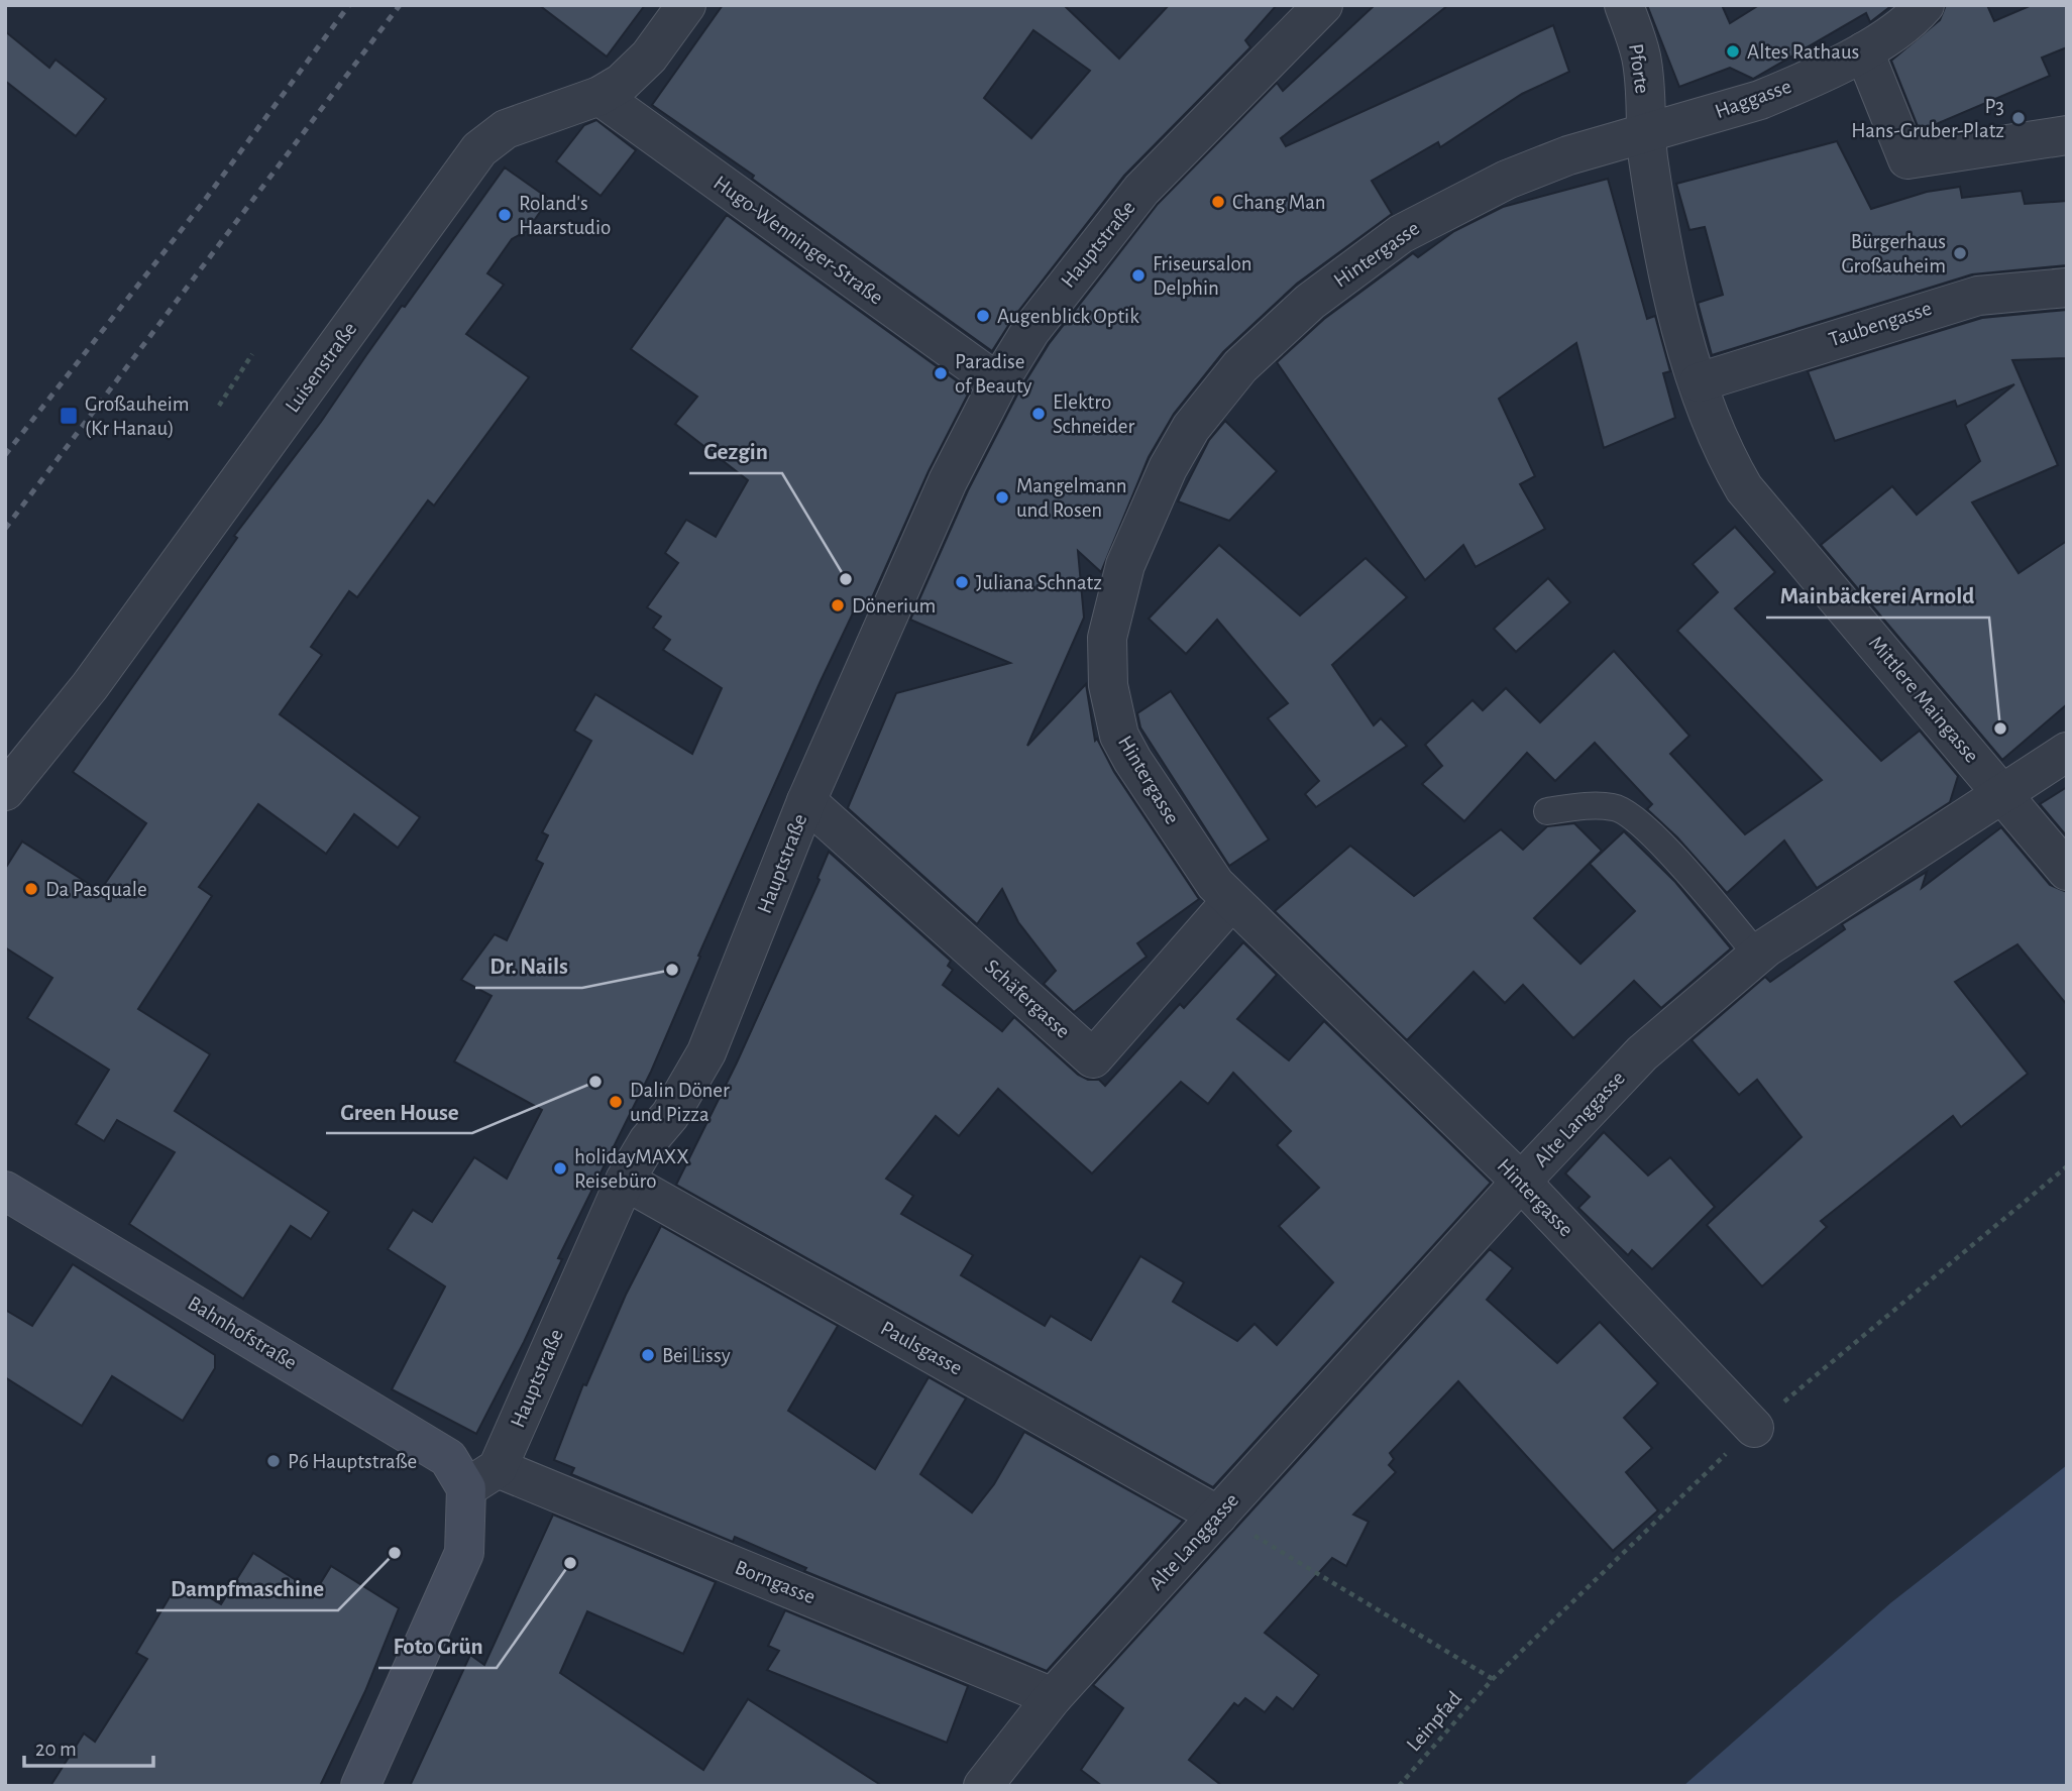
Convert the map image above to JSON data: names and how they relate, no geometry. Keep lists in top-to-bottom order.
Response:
{
  "streets": {
    "street": [
      "Pforte",
      "Haggasse",
      "Hugo-Wenninger-Straße",
      "Hauptstraße",
      "Hintergasse",
      "Taubengasse",
      "Luisenstraße",
      "Mittlere Maingasse",
      "Schäfergasse",
      "Alte Langgasse",
      "Bahnhofstraße",
      "Paulsgasse",
      "Borngasse"
    ],
    "path": ["Leinpfad"]
  },
  "crossings": [
    ["Pforte", "Haggasse"],
    ["Pforte", "Hintergasse"],
    ["Pforte", "Mittlere Maingasse"],
    ["Haggasse", "Hintergasse"],
    ["Haggasse", "Mittlere Maingasse"],
    ["Hugo-Wenninger-Straße", "Hauptstraße"],
    ["Hugo-Wenninger-Straße", "Luisenstraße"],
    ["Hauptstraße", "Schäfergasse"],
    ["Hauptstraße", "Bahnhofstraße"],
    ["Hauptstraße", "Paulsgasse"],
    ["Hauptstraße", "Borngasse"],
    ["Hintergasse", "Mittlere Maingasse"],
    ["Hintergasse", "Schäfergasse"],
    ["Hintergasse", "Alte Langgasse"],
    ["Taubengasse", "Mittlere Maingasse"],
    ["Mittlere Maingasse", "Alte Langgasse"],
    ["Alte Langgasse", "Paulsgasse"],
    ["Alte Langgasse", "Borngasse"],
    ["Alte Langgasse", "Leinpfad"],
    ["Bahnhofstraße", "Borngasse"],
    ["Paulsgasse", "Leinpfad"]
  ],
  "places": {
    "other": [
      "Altes Rathaus",
      "P3 Hans-Gruber-Platz",
      "Chang Man",
      "Roland's Haarstudio",
      "Bürgerhaus Großauheim",
      "Friseursalon Delphin",
      "Augenblick Optik",
      "Paradise of Beauty",
      "Elektro Schneider",
      "Mangelmann und Rosen",
      "Gezgin",
      "Juliana Schnatz",
      "Dönerium",
      "Mainbäckerei Arnold",
      "Da Pasquale",
      "Dr. Nails",
      "Green House",
      "Dalin Döner und Pizza",
      "holidayMAXX Reisebüro",
      "Bei Lissy",
      "P6 Hauptstraße",
      "Dampfmaschine",
      "Foto Grün"
    ],
    "transit": ["Großauheim (Kr Hanau)"]
  },
  "scale_bar": "20 m"
}
